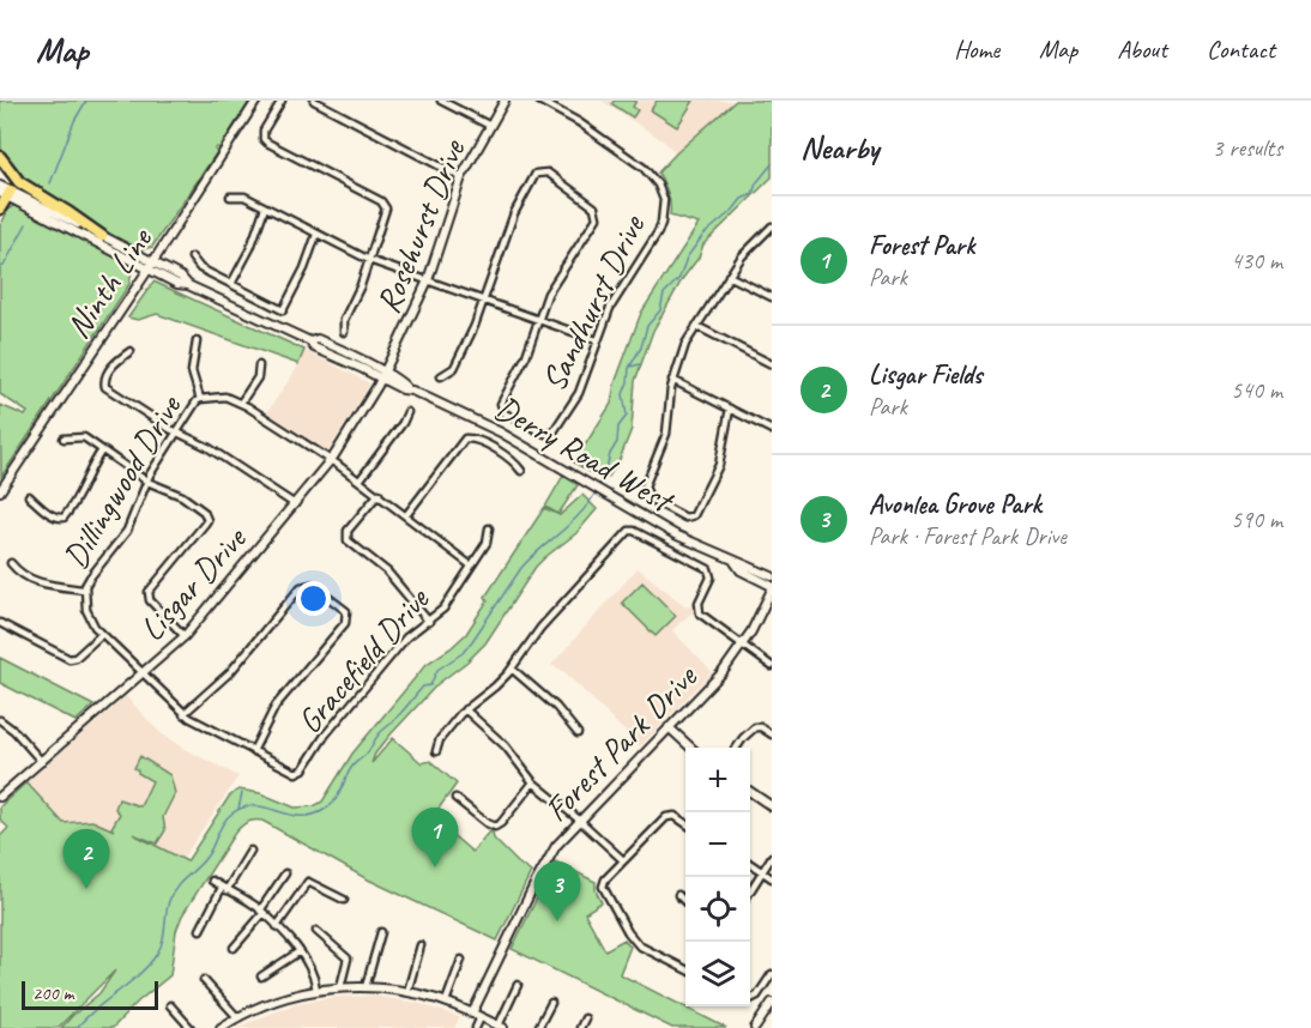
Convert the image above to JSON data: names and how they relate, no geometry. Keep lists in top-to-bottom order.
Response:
{
  "streets": {
    "street": [
      "Rosehurst Drive",
      "Ninth Line",
      "Sandhurst Drive",
      "Derry Road West",
      "Dillingwood Drive",
      "Lisgar Drive",
      "Gracefield Drive",
      "Forest Park Drive"
    ]
  },
  "crossings": [
    ["Rosehurst Drive", "Derry Road West"],
    ["Rosehurst Drive", "Lisgar Drive"],
    ["Ninth Line", "Derry Road West"],
    ["Derry Road West", "Lisgar Drive"],
    ["Derry Road West", "Forest Park Drive"],
    ["Dillingwood Drive", "Lisgar Drive"],
    ["Dillingwood Drive", "Gracefield Drive"],
    ["Lisgar Drive", "Gracefield Drive"]
  ],
  "scale_bar": "200 m",
  "page": {
    "header": "Map",
    "nav": [
      "Home",
      "Map",
      "About",
      "Contact"
    ],
    "heading": ["Nearby", "3 results"],
    "list": [
      {
        "mark": "1",
        "name": "Forest Park",
        "note": "Park",
        "value": "430 m"
      },
      {
        "mark": "2",
        "name": "Lisgar Fields",
        "note": "Park",
        "value": "540 m"
      },
      {
        "mark": "3",
        "name": "Avonlea Grove Park",
        "note": "Park · Forest Park Drive",
        "value": "590 m"
      }
    ],
    "map_buttons": ["+", "−"],
    "pins": ["1", "2", "3"],
    "scale": "200 m"
  }
}
